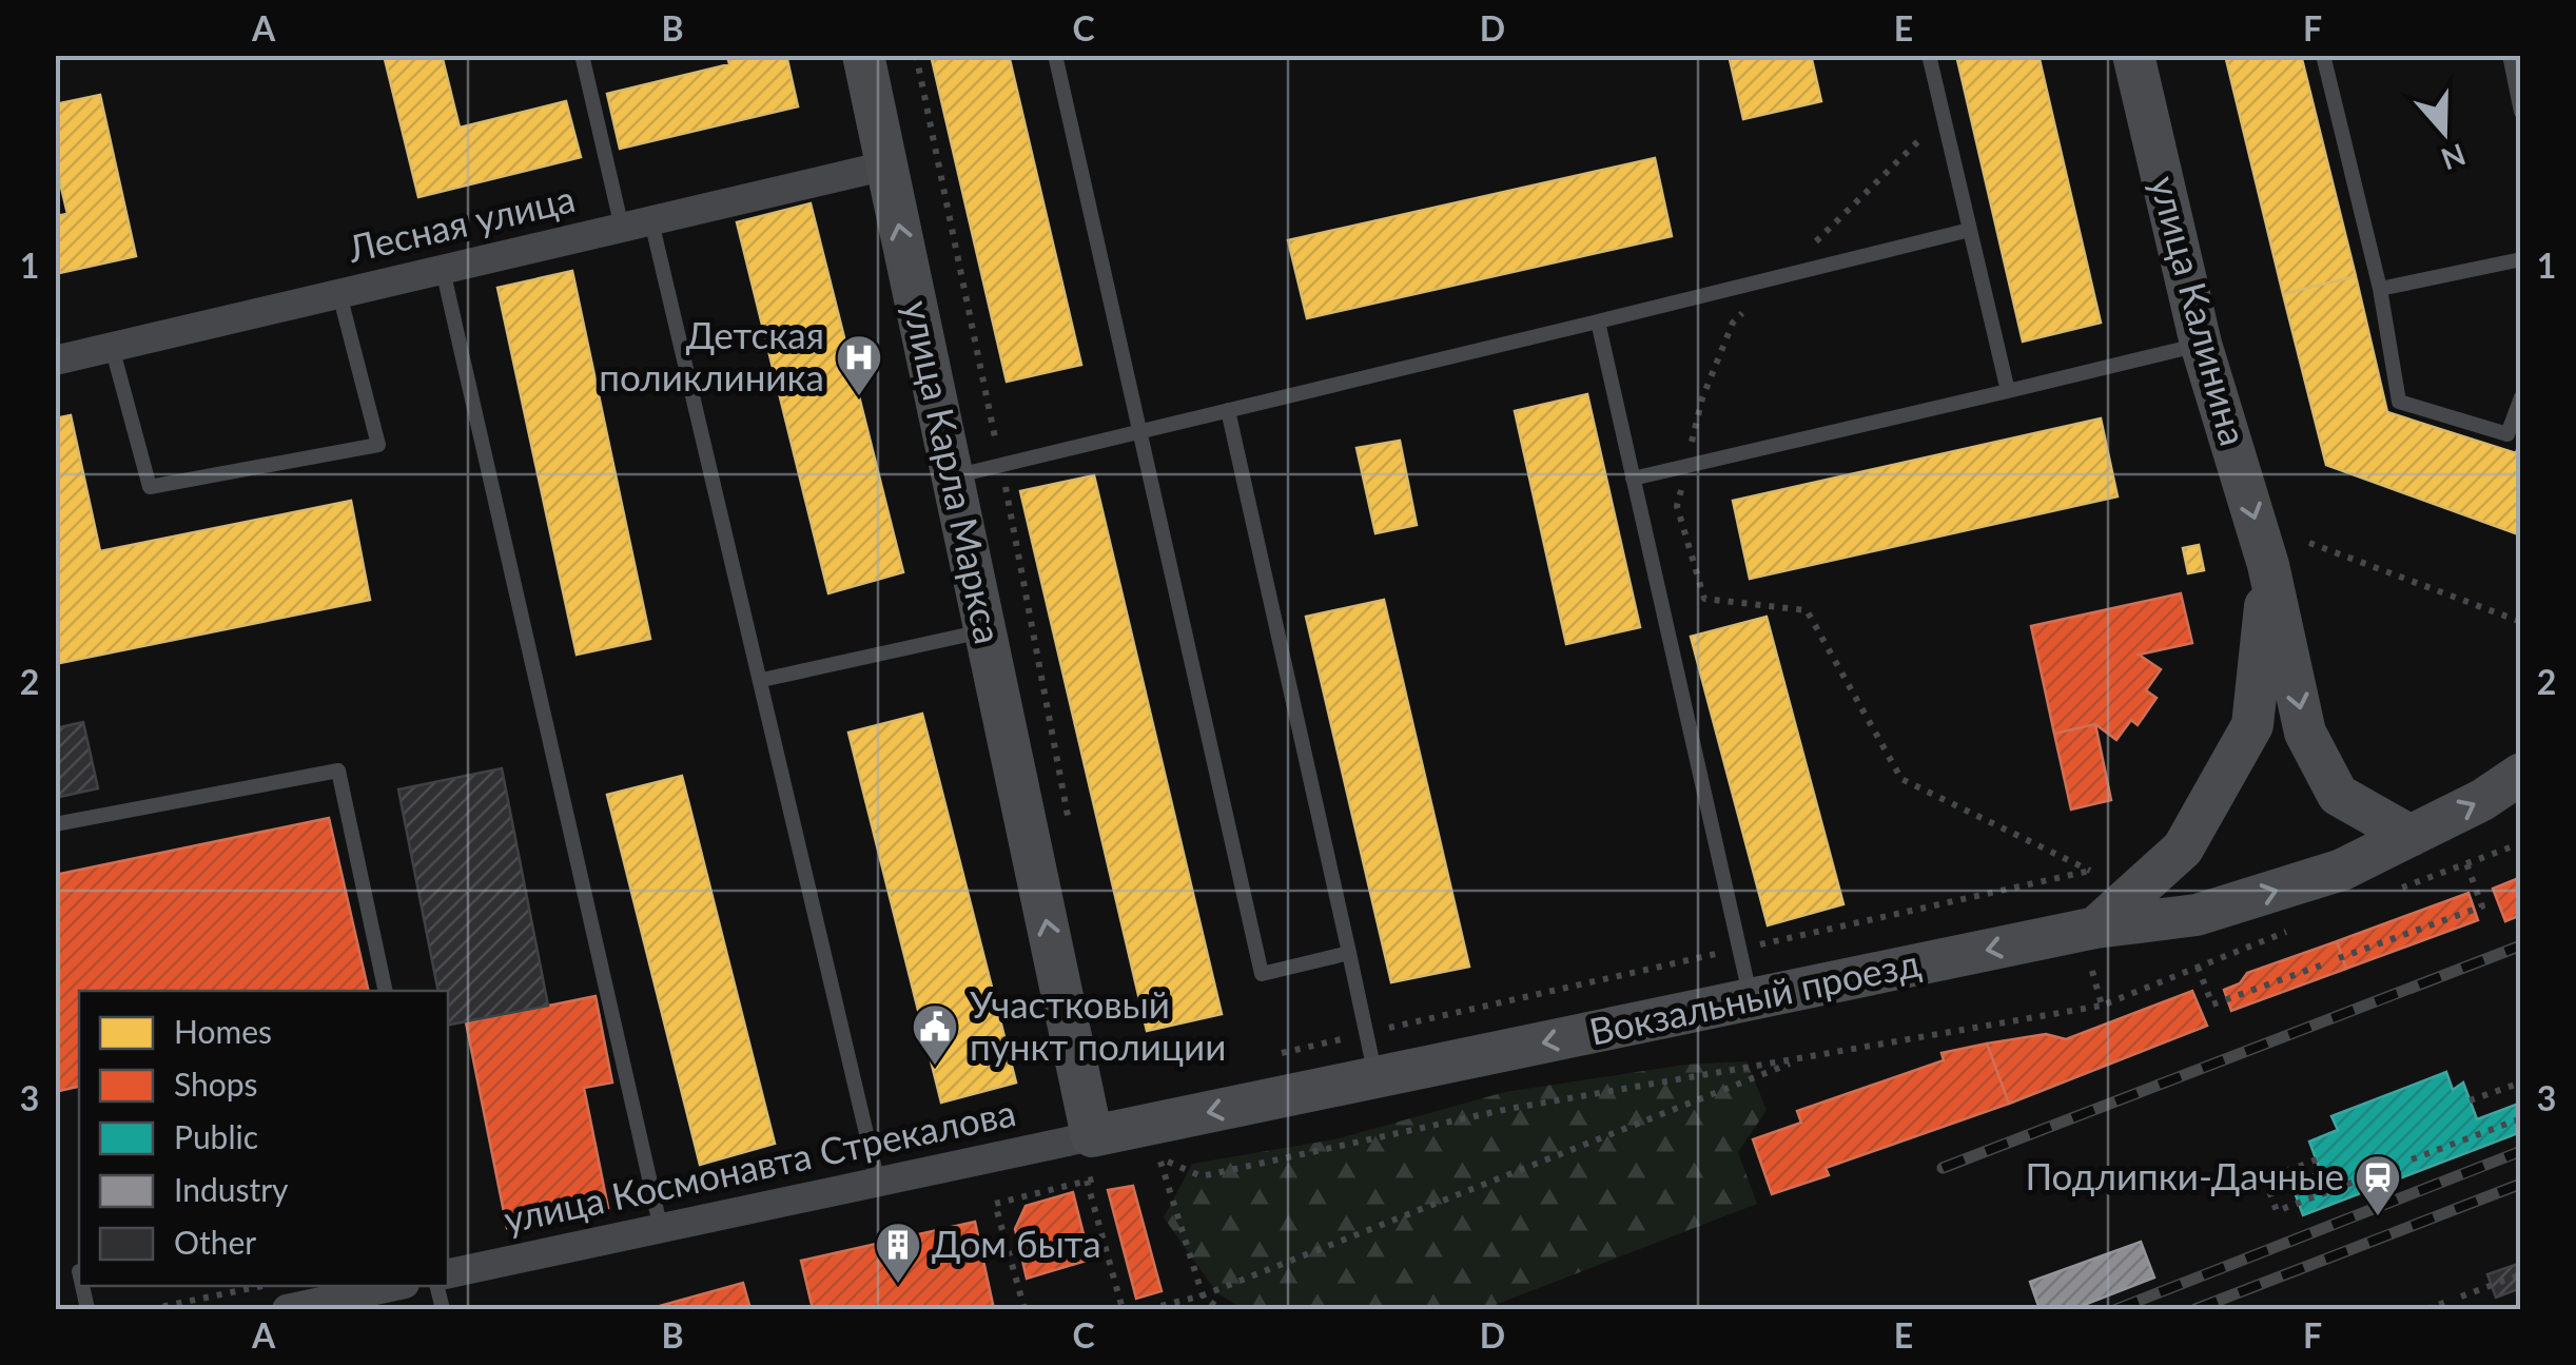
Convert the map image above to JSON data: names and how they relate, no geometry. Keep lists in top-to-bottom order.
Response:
{
  "streets": {
    "street": [
      "Лесная улица",
      "улица Калинина",
      "улица Карла Маркса",
      "Вокзальный проезд",
      "улица Космонавта Стрекалова"
    ]
  },
  "crossings": [
    ["Лесная улица", "улица Карла Маркса"],
    ["улица Калинина", "Вокзальный проезд"],
    ["улица Карла Маркса", "Вокзальный проезд"],
    ["улица Карла Маркса", "улица Космонавта Стрекалова"],
    ["Вокзальный проезд", "улица Космонавта Стрекалова"]
  ],
  "one_way": ["улица Калинина", "улица Карла Маркса"],
  "places": {
    "hospital": ["Детская поликлиника"],
    "public building": ["Участковый пункт полиции"],
    "station": ["Подлипки-Дачные"],
    "building": ["Дом быта"]
  },
  "legend": [
    "Homes",
    "Shops",
    "Public",
    "Industry",
    "Other"
  ],
  "north": "bottom",
  "grid": {
    "columns": [
      "A",
      "B",
      "C",
      "D",
      "E",
      "F"
    ],
    "rows": ["1", "2", "3"]
  }
}
